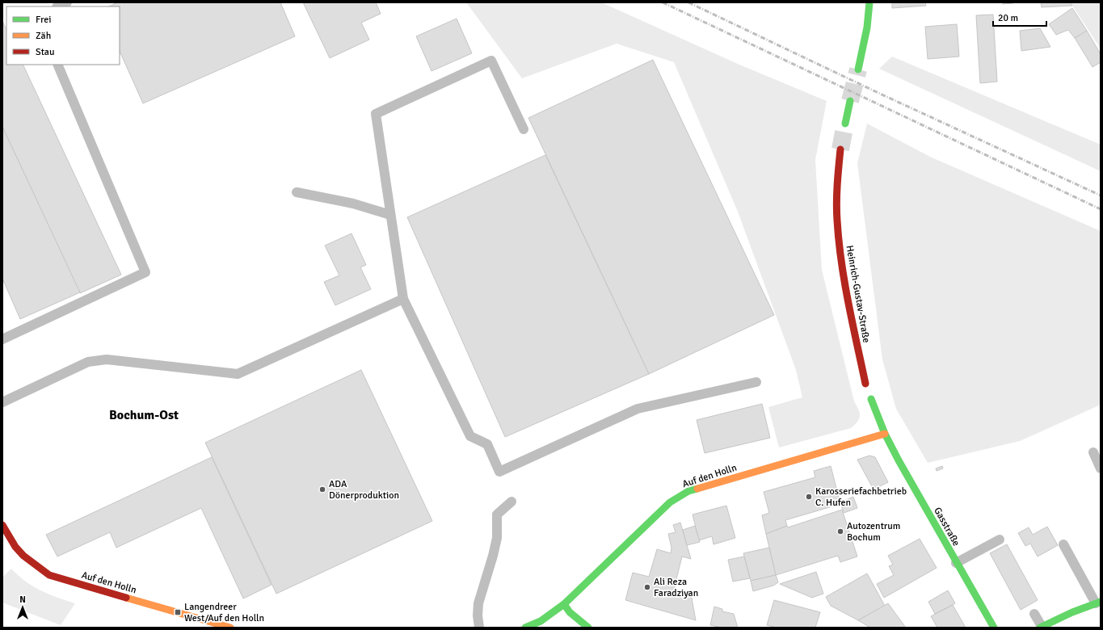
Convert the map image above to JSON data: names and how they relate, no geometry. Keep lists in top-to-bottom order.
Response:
{
  "streets": {
    "street": ["Heinrich-Gustav-Straße", "Auf den Holln", "Gasstraße"]
  },
  "crossings": [
    ["Auf den Holln", "Gasstraße"]
  ],
  "districts": ["Bochum-Ost"],
  "places": {
    "other": [
      "ADA Dönerproduktion",
      "Karosseriefachbetrieb C. Hufen",
      "Autozentrum Bochum",
      "Ali Reza Faradziyan"
    ],
    "transit": ["Langendreer West/Auf den Holln"]
  },
  "legend": ["Frei", "Zäh", "Stau"],
  "scale_bar": "20 m",
  "north": "top"
}
